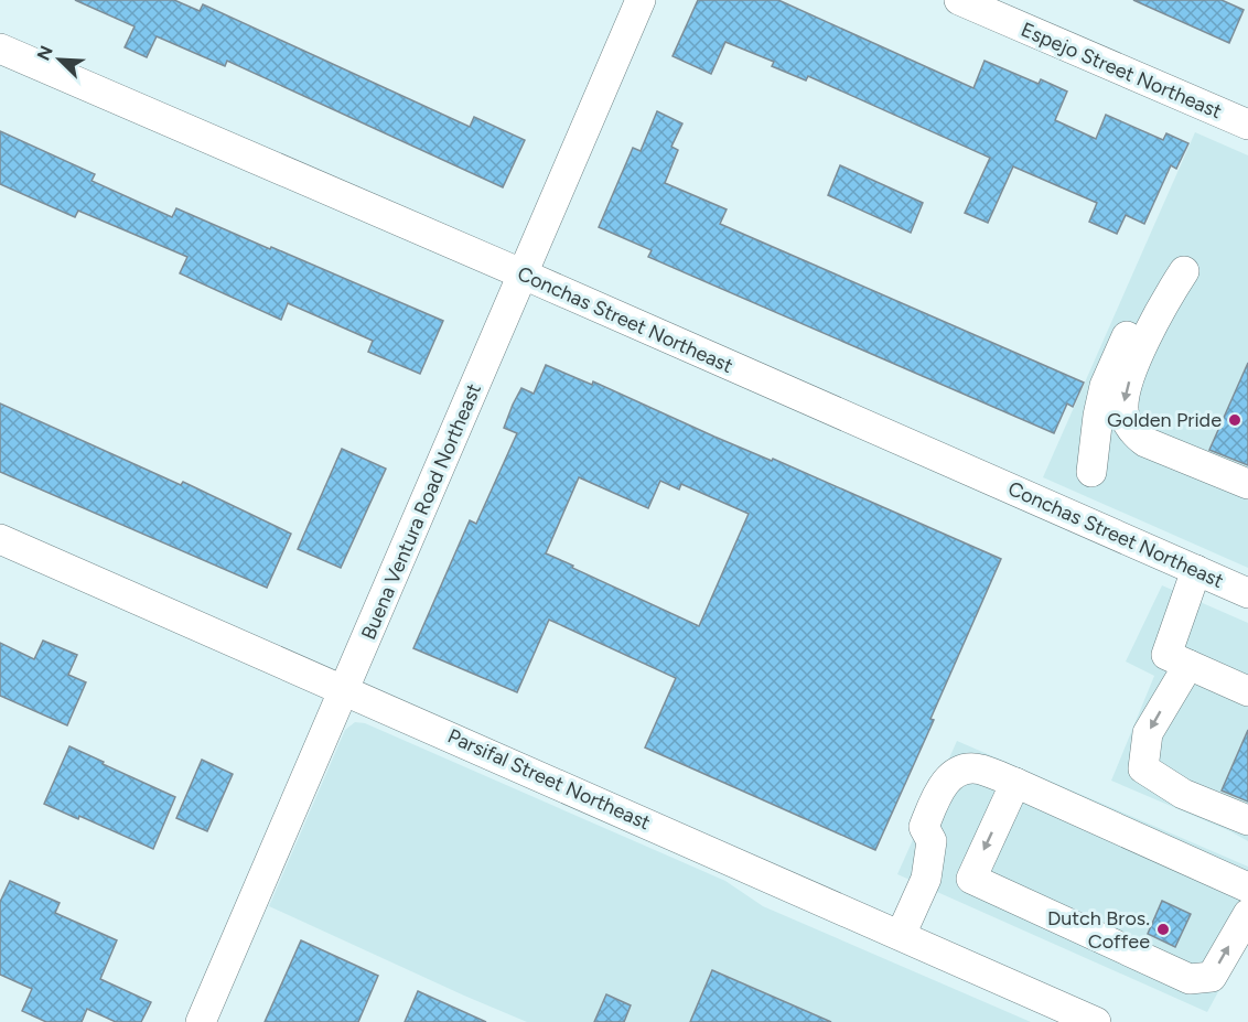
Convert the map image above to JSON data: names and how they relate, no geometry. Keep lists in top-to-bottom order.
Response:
{
  "streets": {
    "street": [
      "Espejo Street Northeast",
      "Conchas Street Northeast",
      "Buena Ventura Road Northeast",
      "Parsifal Street Northeast"
    ]
  },
  "crossings": [
    ["Conchas Street Northeast", "Buena Ventura Road Northeast"],
    ["Buena Ventura Road Northeast", "Parsifal Street Northeast"]
  ],
  "places": ["Golden Pride", "Dutch Bros. Coffee"],
  "north": "top left"
}
